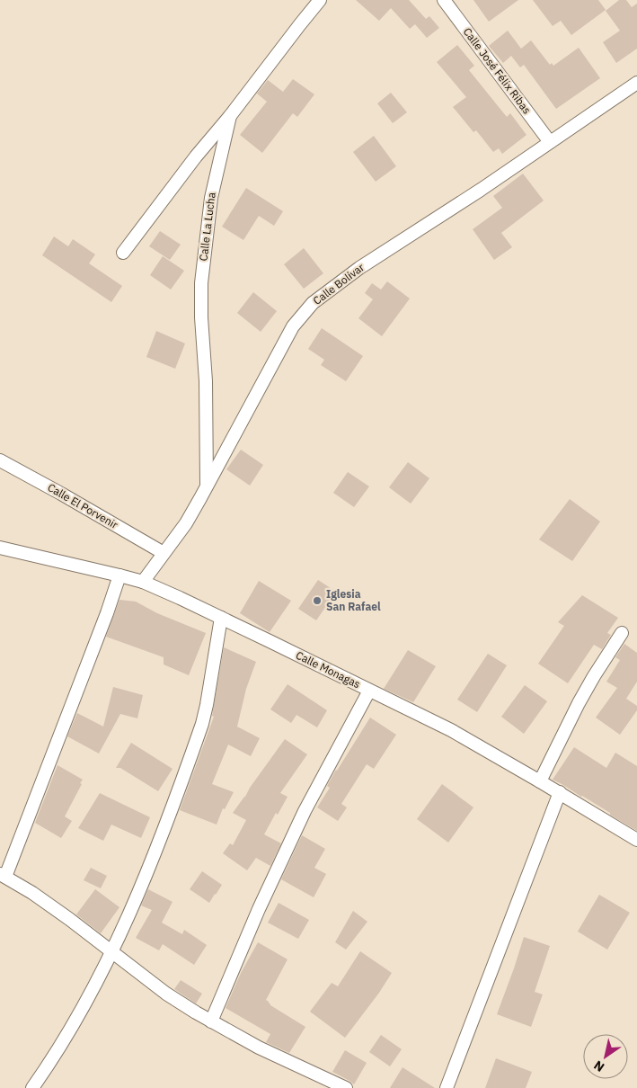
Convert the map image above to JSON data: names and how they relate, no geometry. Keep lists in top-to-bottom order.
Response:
{
  "streets": {
    "street": [
      "Calle José Félix Ribas",
      "Calle La Lucha",
      "Calle Bolívar",
      "Calle El Porvenir",
      "Calle Monagas"
    ]
  },
  "crossings": [
    ["Calle José Félix Ribas", "Calle Bolívar"],
    ["Calle La Lucha", "Calle Bolívar"],
    ["Calle Bolívar", "Calle El Porvenir"],
    ["Calle Bolívar", "Calle Monagas"]
  ],
  "places": ["Iglesia San Rafael"],
  "north": "bottom left"
}
